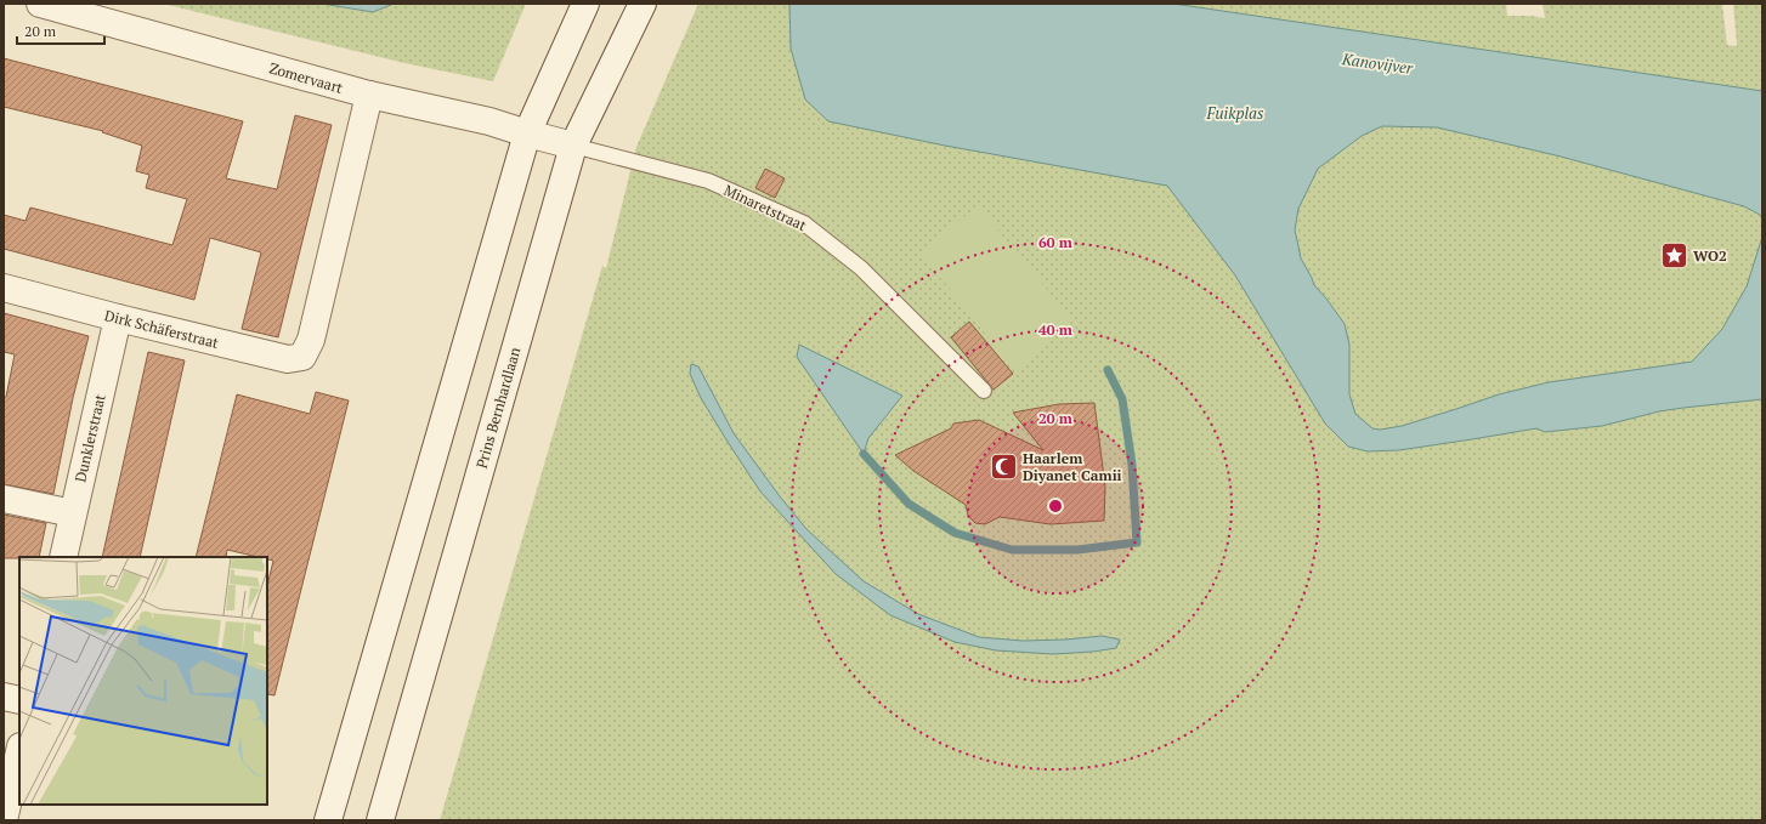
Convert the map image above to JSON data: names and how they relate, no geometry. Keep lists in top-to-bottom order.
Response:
{
  "streets": {
    "main road": [
      "Zomervaart",
      "Dirk Schäferstraat",
      "Prins Bernhardlaan",
      "Dunklerstraat"
    ],
    "lane": ["Minaretstraat"]
  },
  "crossings": [
    ["Zomervaart", "Minaretstraat"],
    ["Zomervaart", "Dirk Schäferstraat"],
    ["Zomervaart", "Prins Bernhardlaan"],
    ["Minaretstraat", "Prins Bernhardlaan"],
    ["Dirk Schäferstraat", "Dunklerstraat"]
  ],
  "water": ["Kanovijver", "Fuikplas"],
  "places": {
    "place": ["WO2"],
    "mosque": ["Haarlem Diyanet Camii"]
  },
  "scale_bar": "20 m",
  "rings": ["60 m", "40 m", "20 m"]
}
